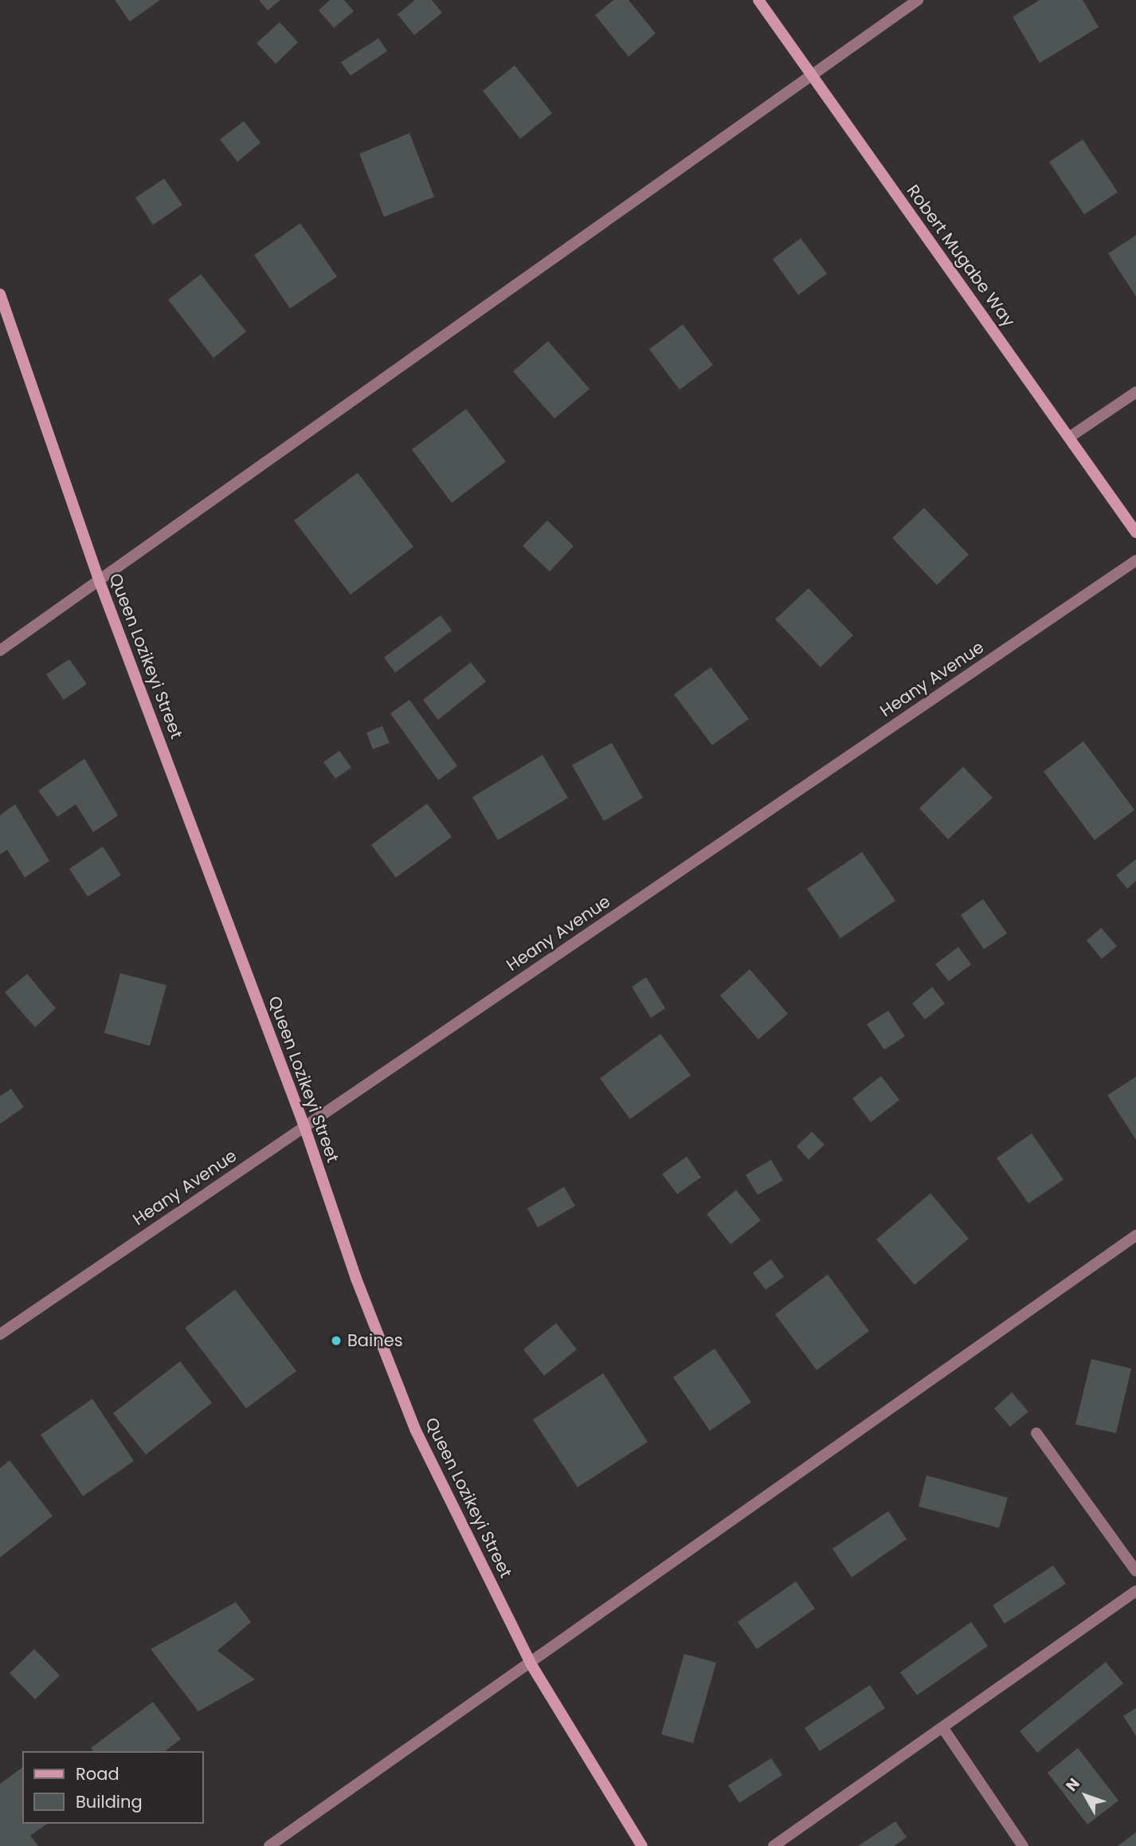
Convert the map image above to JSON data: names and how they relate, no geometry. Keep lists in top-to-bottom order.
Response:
{
  "streets": {
    "street": ["Robert Mugabe Way", "Queen Lozikeyi Street", "Heany Avenue"]
  },
  "crossings": [
    ["Queen Lozikeyi Street", "Heany Avenue"]
  ],
  "places": ["Baines"],
  "legend": ["Road", "Building"],
  "north": "top left"
}
